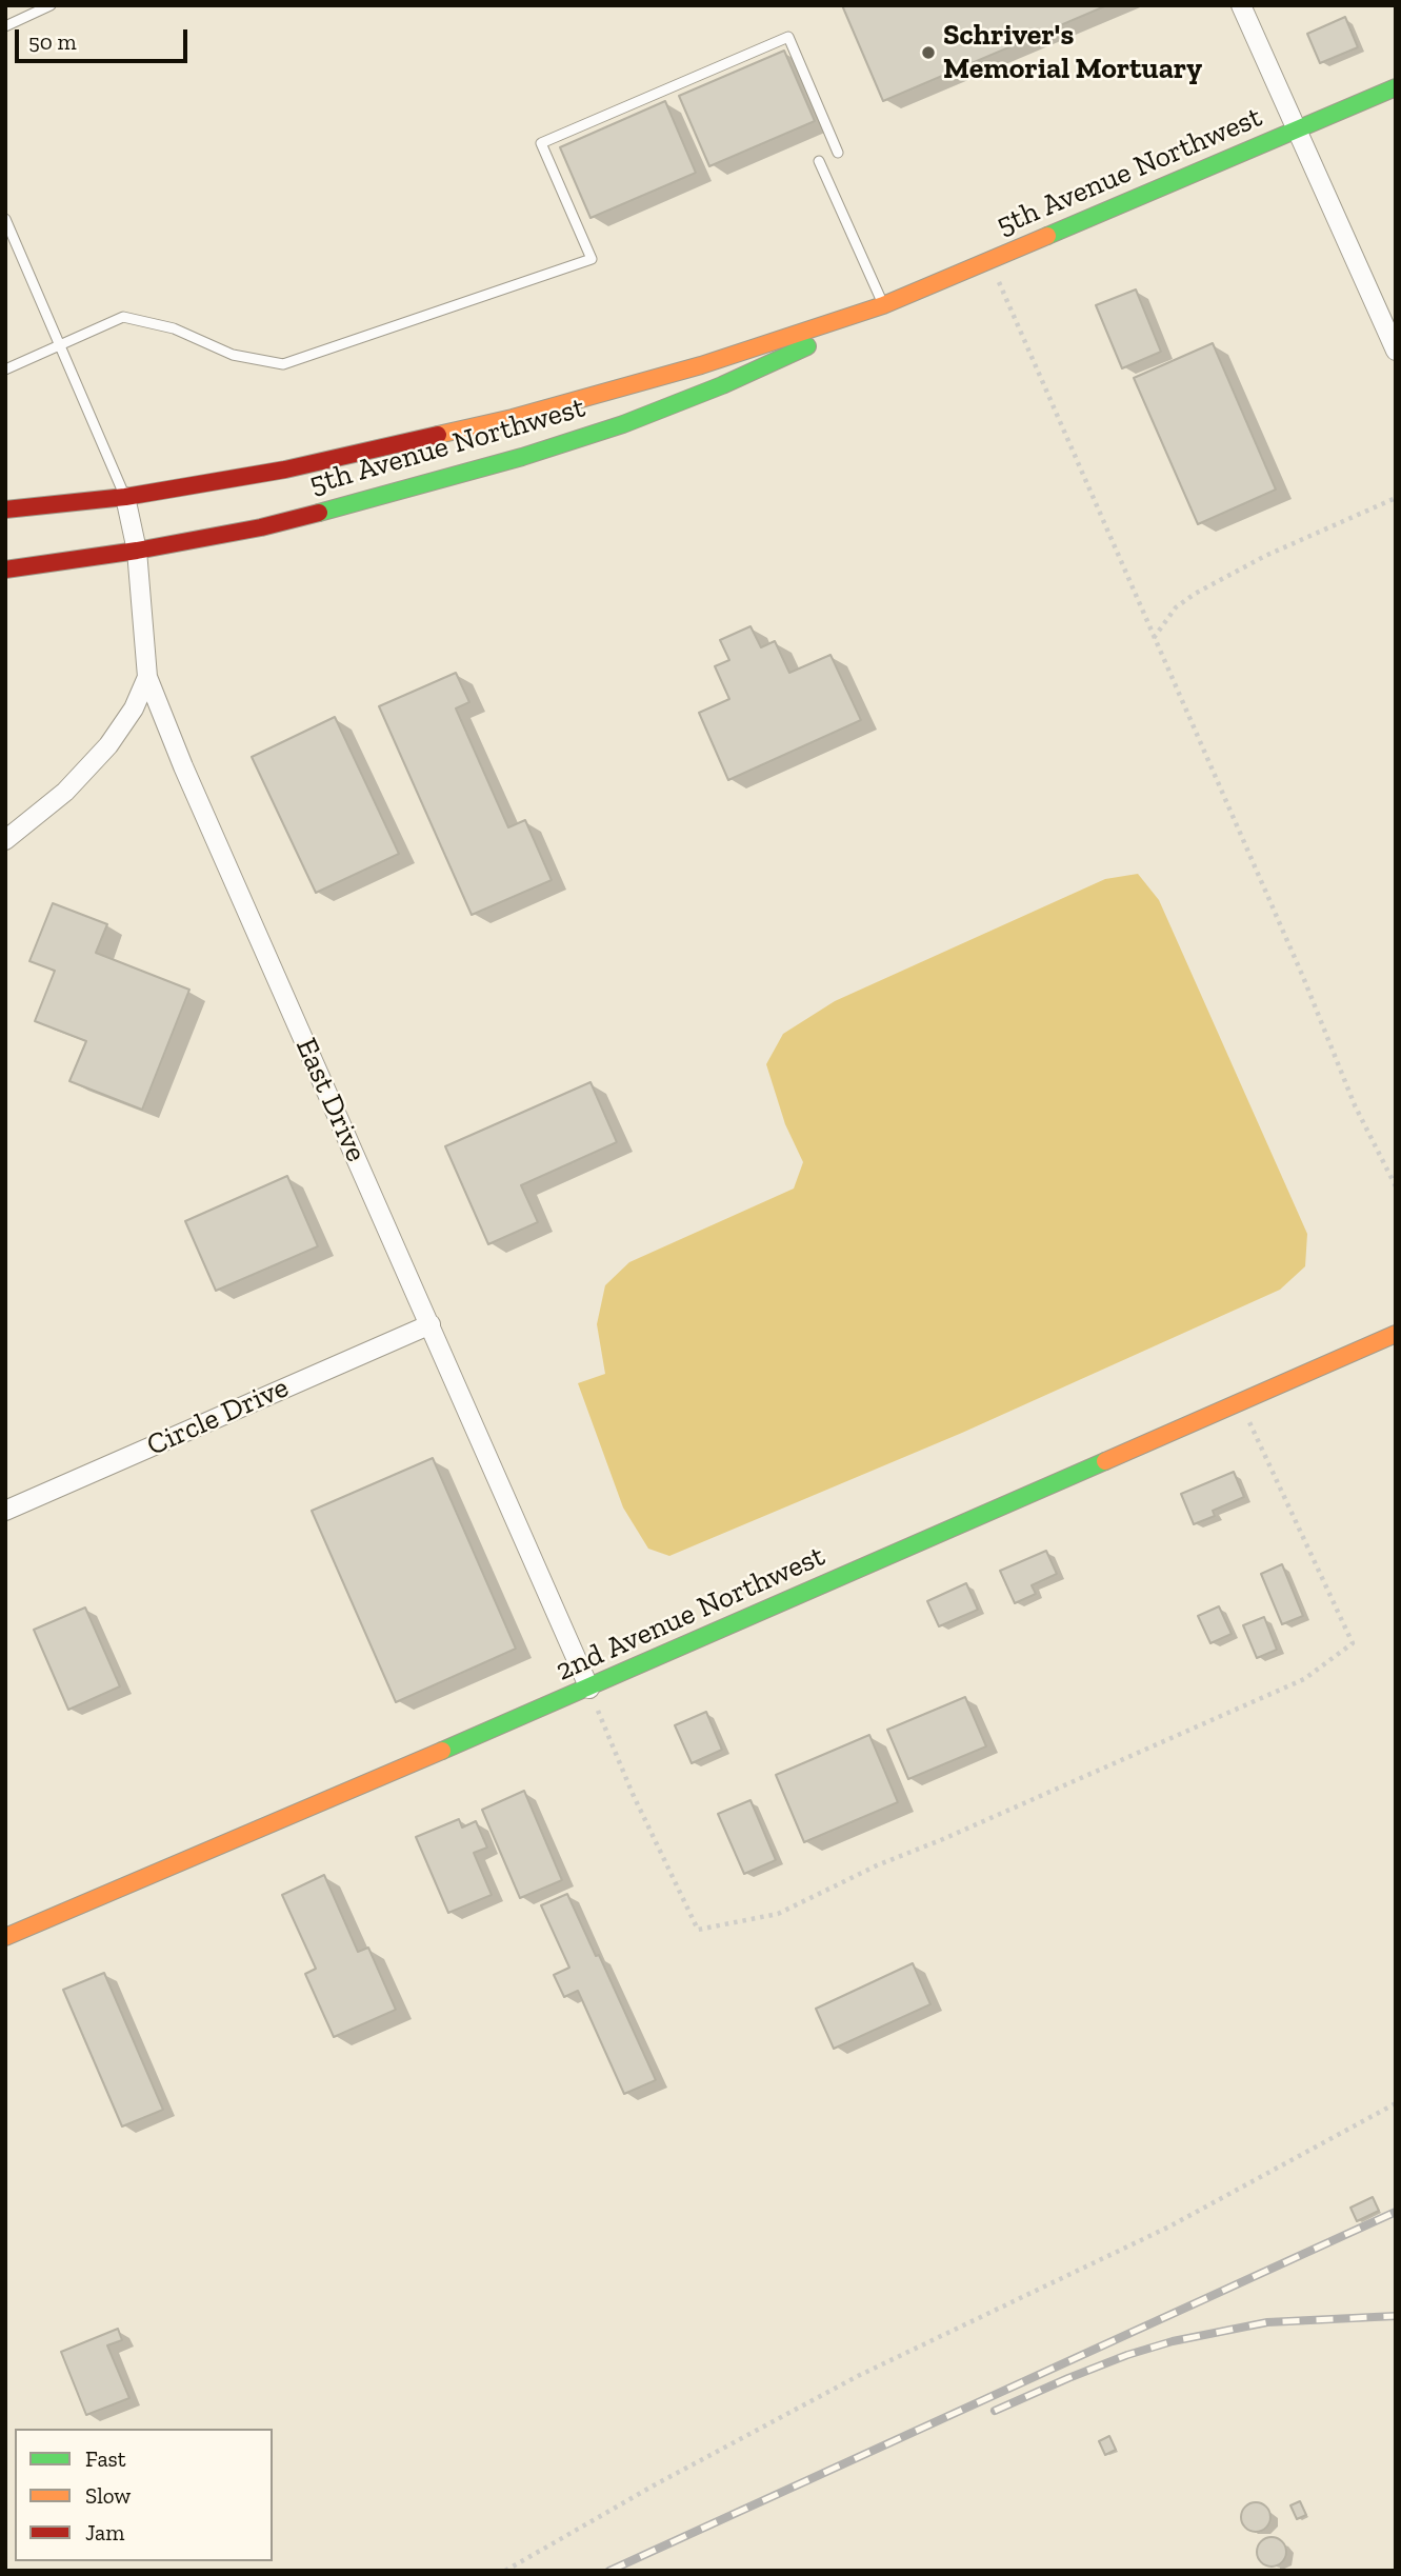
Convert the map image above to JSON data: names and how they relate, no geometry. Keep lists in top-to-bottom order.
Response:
{
  "streets": {
    "main road": ["5th Avenue Northwest", "2nd Avenue Northwest"],
    "street": ["East Drive", "Circle Drive"]
  },
  "crossings": [
    ["5th Avenue Northwest", "East Drive"],
    ["East Drive", "Circle Drive"],
    ["East Drive", "2nd Avenue Northwest"]
  ],
  "places": ["Schriver's Memorial Mortuary"],
  "legend": ["Fast", "Slow", "Jam"],
  "scale_bar": "50 m"
}
